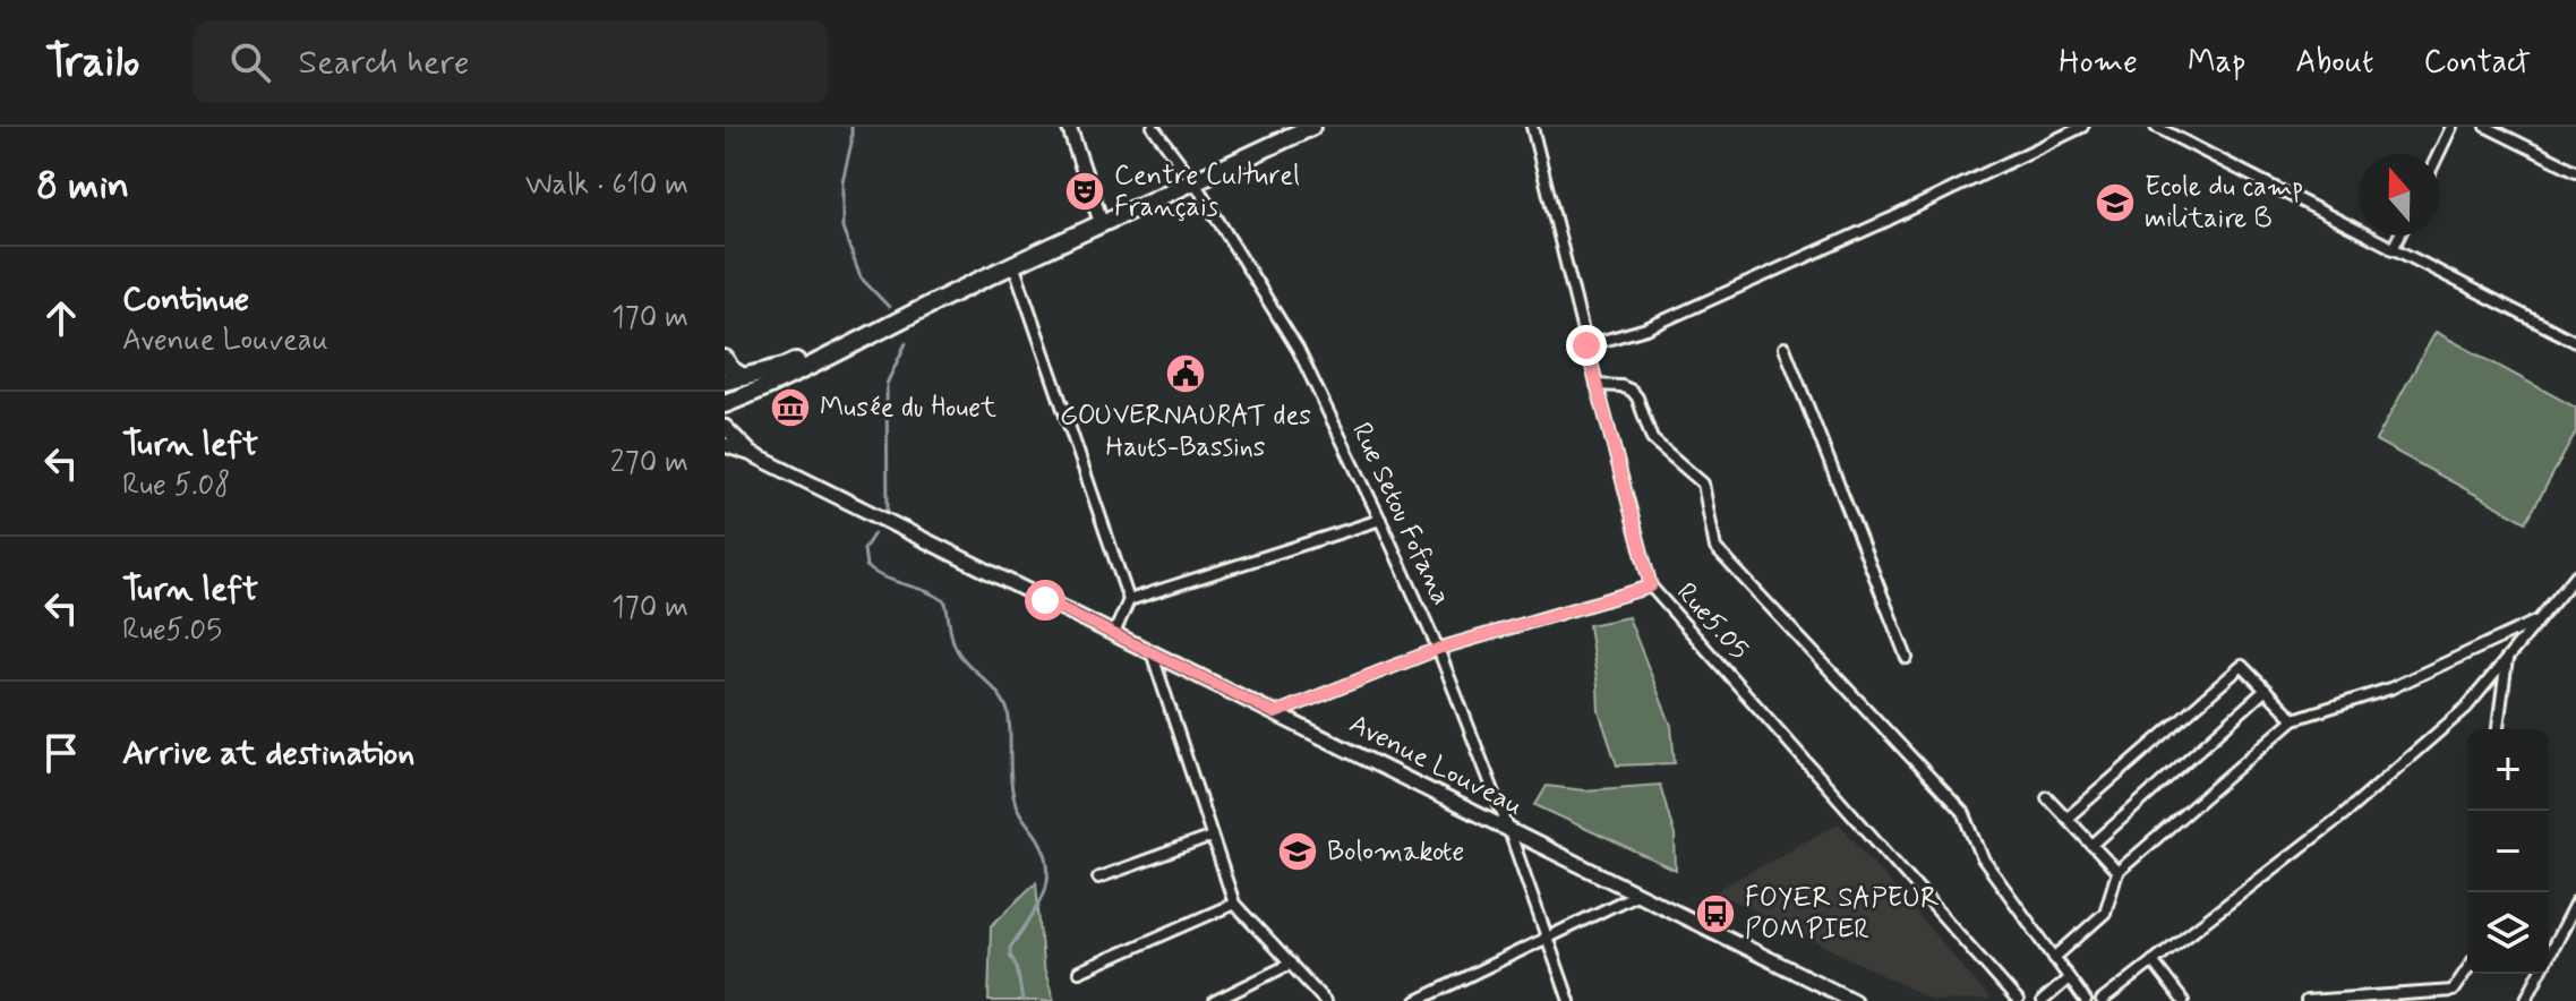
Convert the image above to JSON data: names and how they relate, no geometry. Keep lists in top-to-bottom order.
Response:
{
  "streets": {
    "main road": ["Avenue Louveau"],
    "street": ["Rue Setou Fofana", "Rue5.05"]
  },
  "crossings": [
    ["Rue Setou Fofana", "Avenue Louveau"]
  ],
  "places": {
    "theatre": ["Centre Culturel Français"],
    "school or university": ["Ecole du camp militaire B", "Bolomakote"],
    "public building": ["GOUVERNAURAT des Hauts-Bassins"],
    "museum": ["Musée du Houet"],
    "bus stop": ["FOYER SAPEUR POMPIER"]
  },
  "north": "top",
  "page": {
    "header": "Trailo",
    "search": "Search here",
    "nav": [
      "Home",
      "Map",
      "About",
      "Contact"
    ],
    "heading": ["8 min", "Walk · 610 m"],
    "list": [
      ["Continue", "Avenue Louveau", "170 m"],
      ["Turn left", "Rue 5.08", "270 m"],
      ["Turn left", "Rue5.05", "170 m"],
      "Arrive at destination"
    ],
    "map_buttons": ["+", "−"]
  }
}
